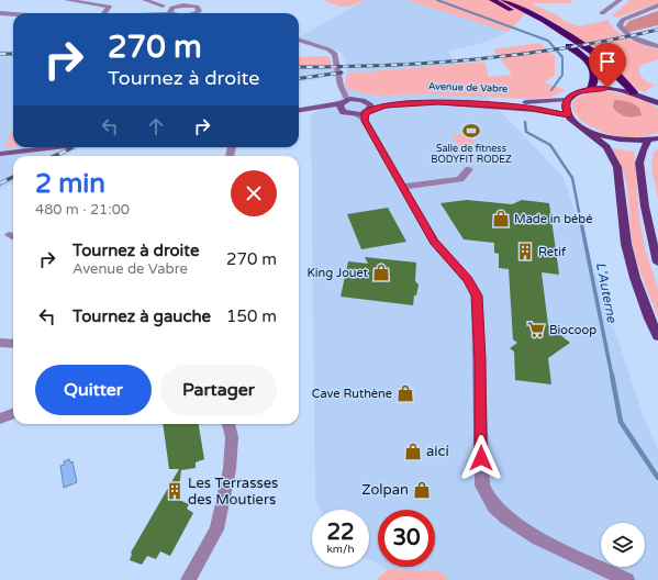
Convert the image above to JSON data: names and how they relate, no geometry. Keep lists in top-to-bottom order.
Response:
{
  "streets": {
    "main road": ["Avenue de Vabre"]
  },
  "water": ["L'Auterne"],
  "places": {
    "sports": ["Salle de fitness BODYFIT RODEZ"],
    "shop": [
      "Made in bébé",
      "King Jouet",
      "Cave Ruthène",
      "aicí",
      "Zolpan"
    ],
    "building": ["Retif", "Les Terrasses des Moutiers"],
    "supermarket": ["Biocoop"]
  },
  "page": {
    "turn": ["270 m", "Tournez à droite"],
    "heading": ["2 min", "480 m · 21:00"],
    "list": [
      {
        "name": "Tournez à droite",
        "note": "Avenue de Vabre",
        "value": "270 m"
      },
      {
        "name": "Tournez à gauche",
        "value": "150 m"
      }
    ],
    "buttons": ["Quitter", "Partager"],
    "speed": "22 km/h",
    "limit": "30"
  }
}
